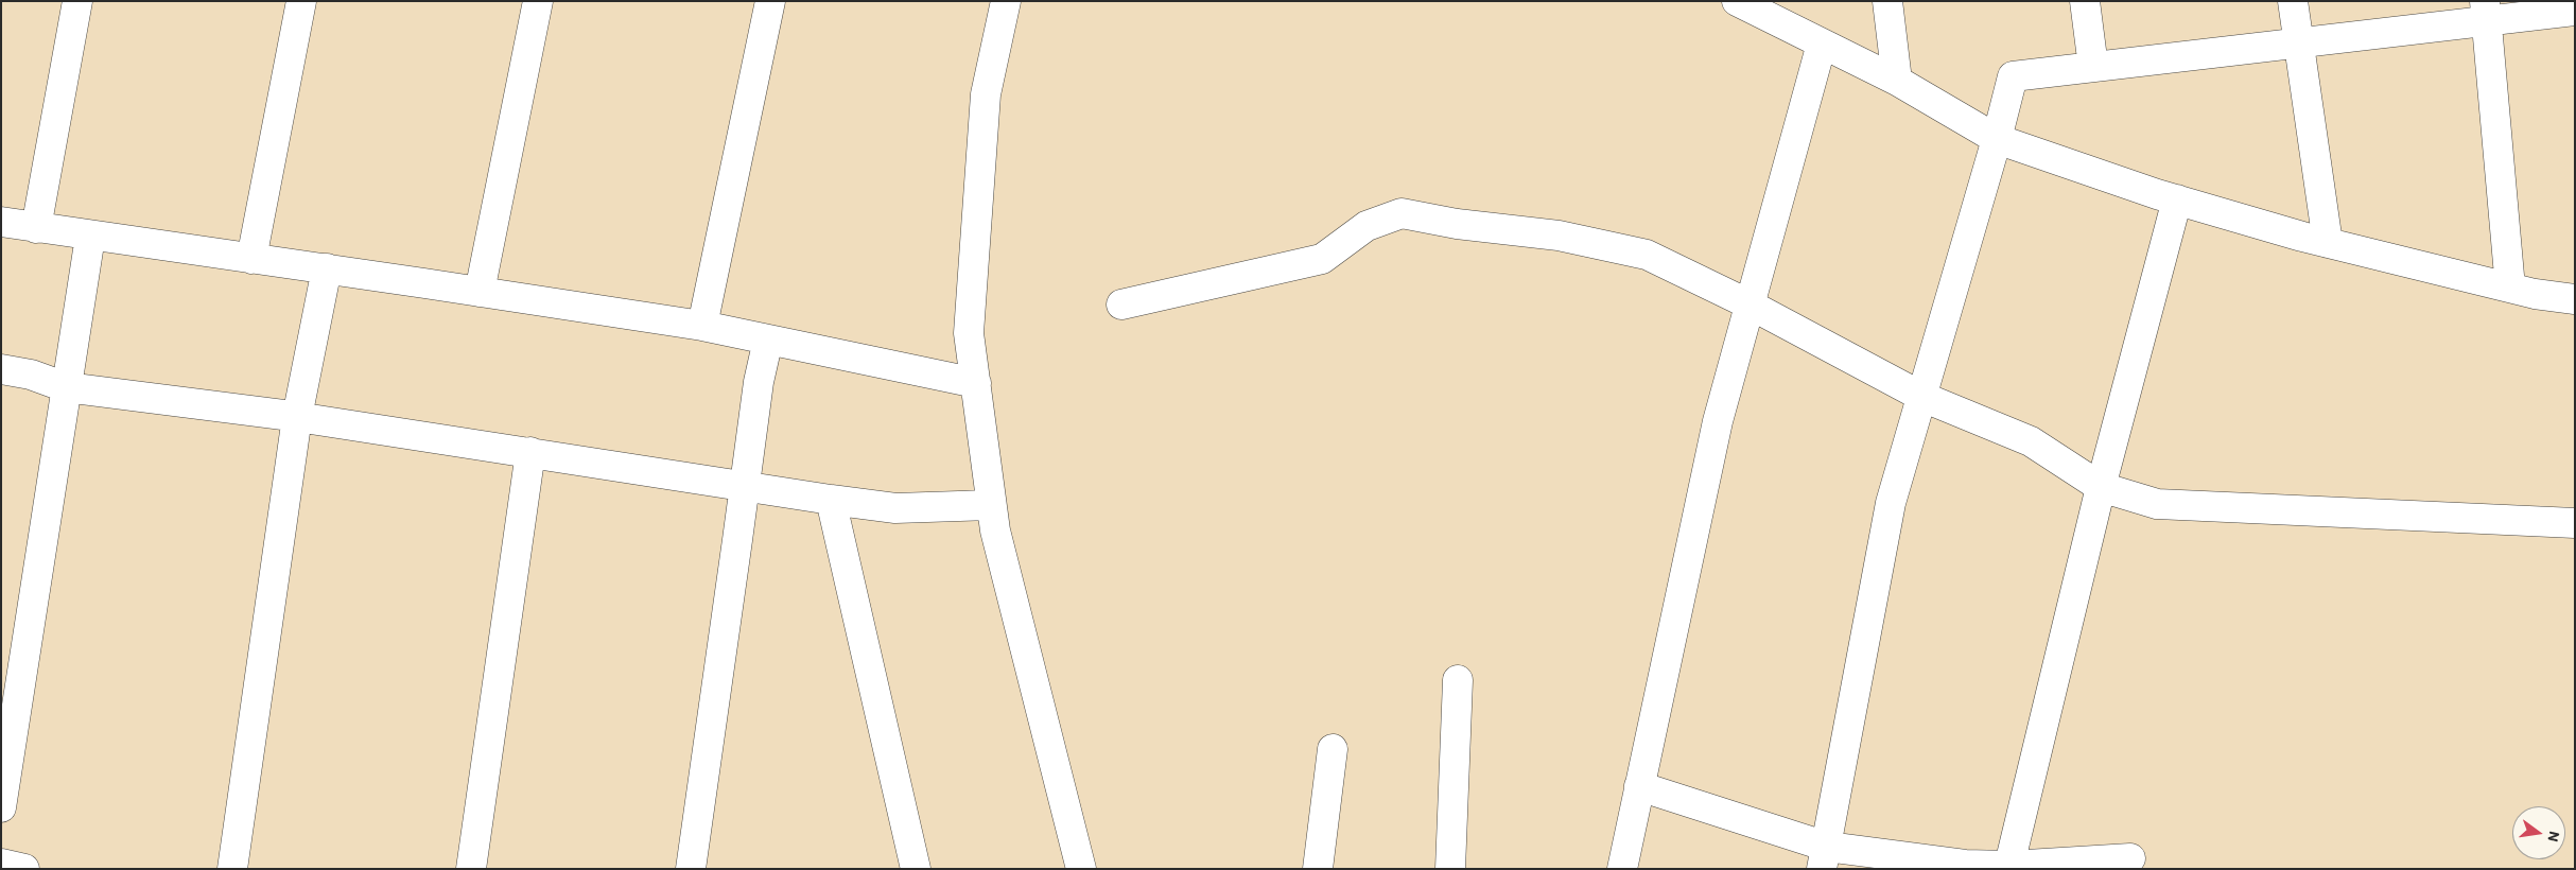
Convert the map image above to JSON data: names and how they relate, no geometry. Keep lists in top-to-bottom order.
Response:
{
  "north": "right"
}
